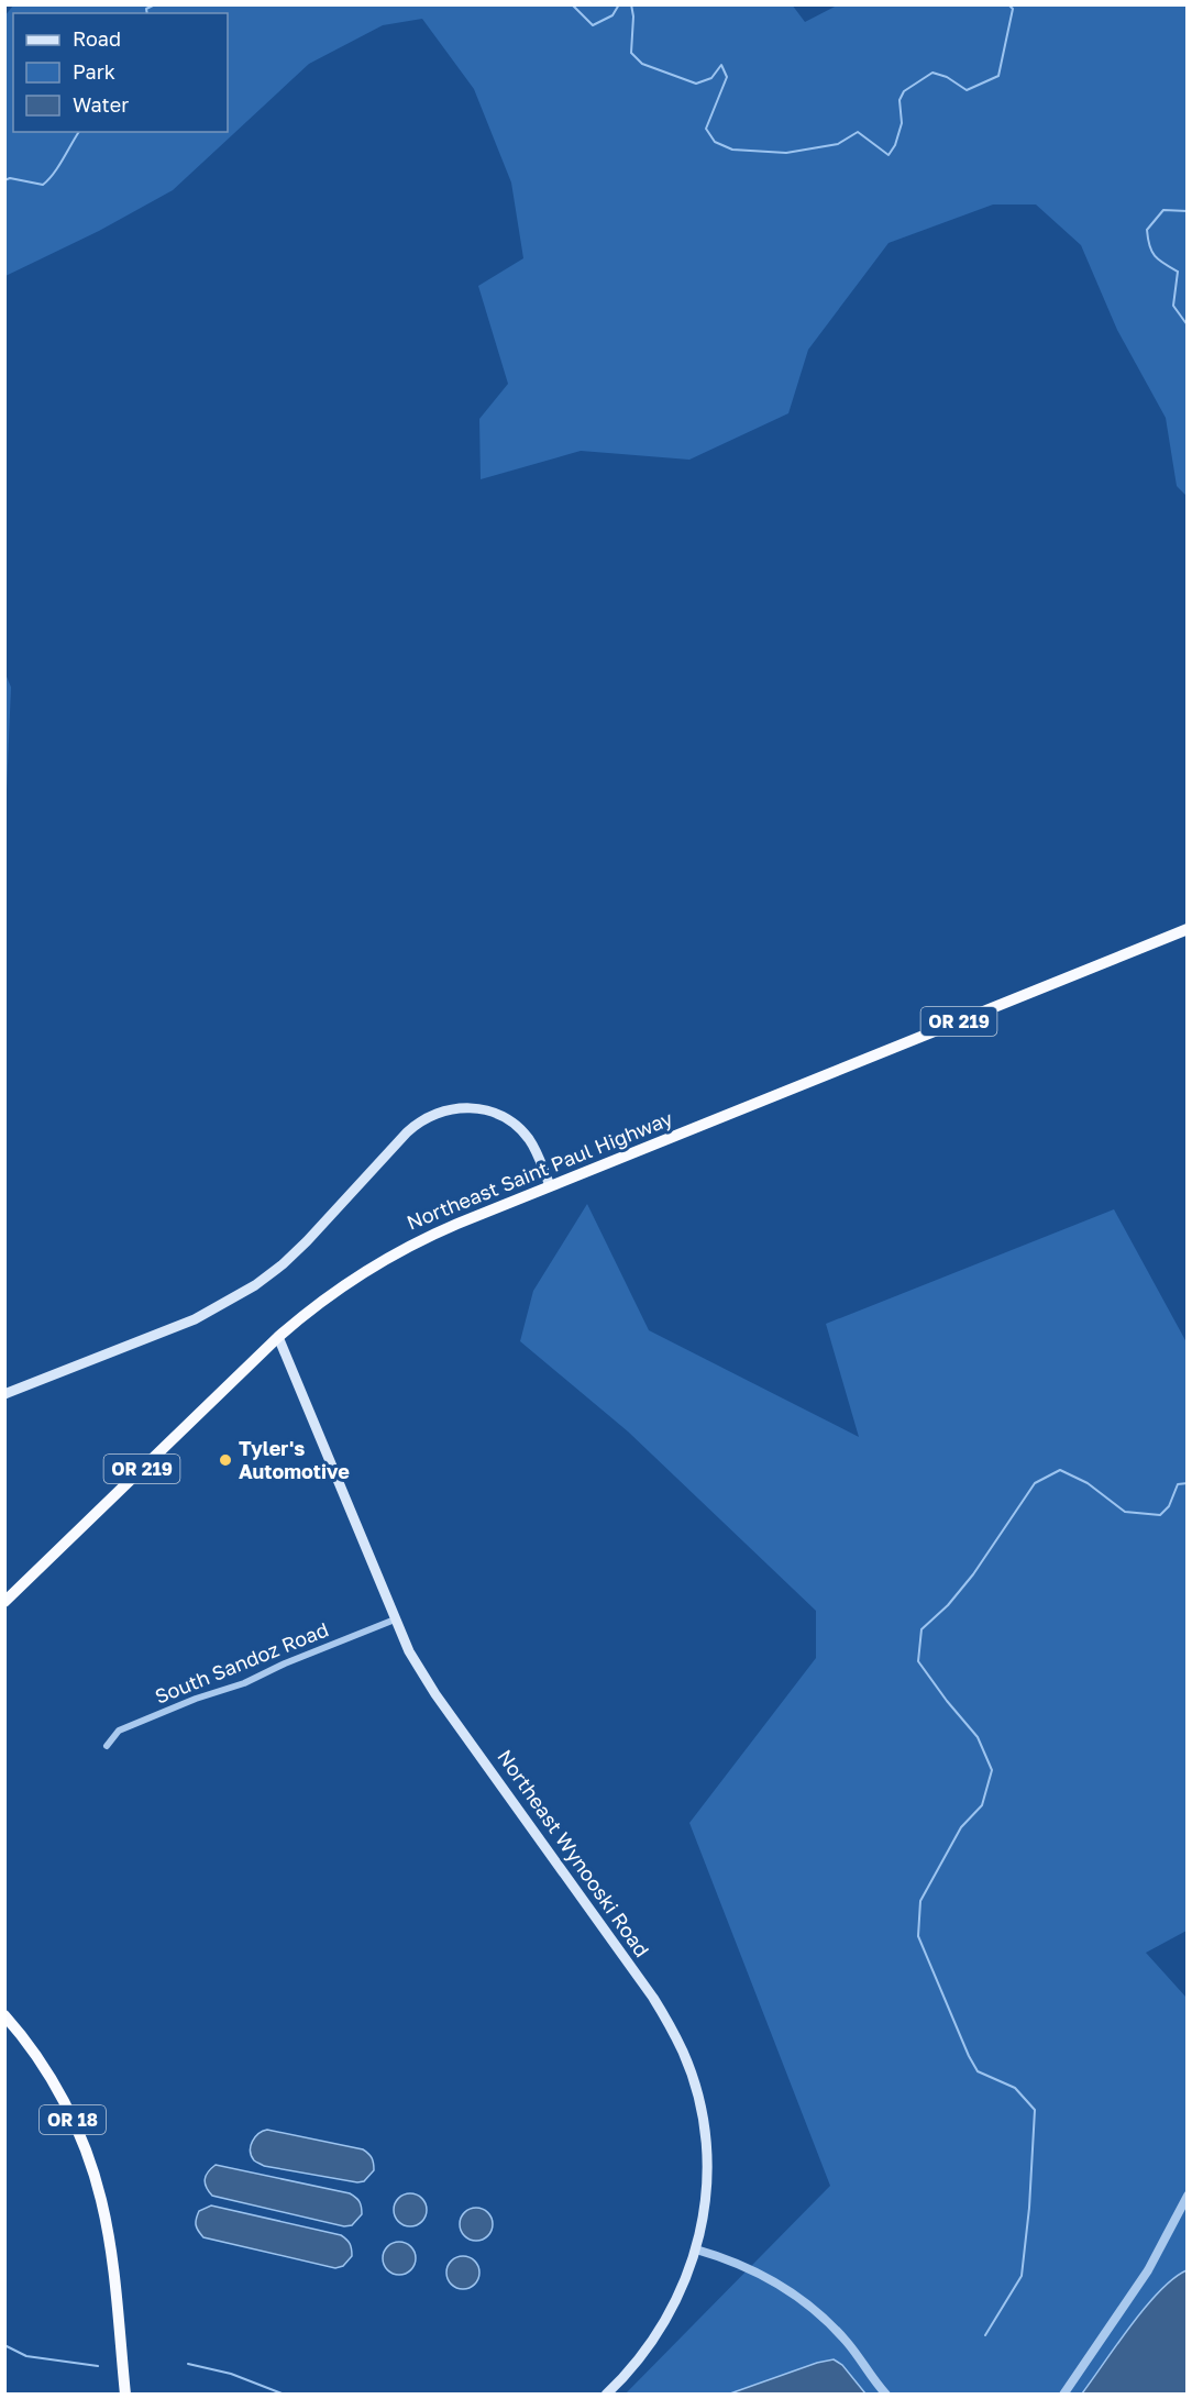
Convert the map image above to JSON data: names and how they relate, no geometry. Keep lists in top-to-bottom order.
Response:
{
  "streets": {
    "highway": ["OR 219", "Northeast Saint Paul Highway", "OR 18"],
    "main road": ["Northeast Wynooski Road"],
    "street": ["South Sandoz Road"]
  },
  "crossings": [
    ["Northeast Saint Paul Highway", "Northeast Wynooski Road"],
    ["South Sandoz Road", "Northeast Wynooski Road"]
  ],
  "places": ["Tyler's Automotive"],
  "legend": ["Road", "Park", "Water"]
}
